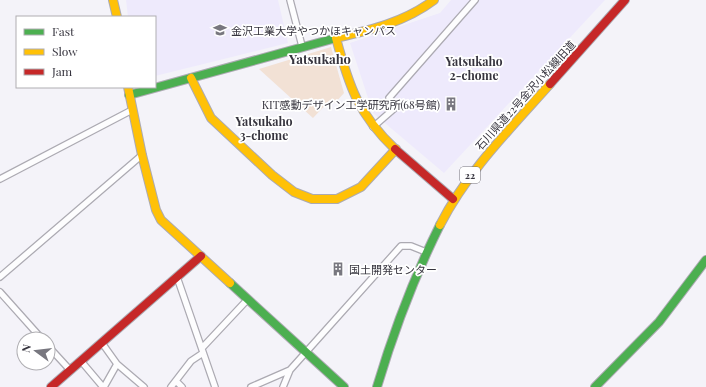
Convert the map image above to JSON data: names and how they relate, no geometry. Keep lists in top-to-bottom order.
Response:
{
  "streets": {
    "street": ["石川県道22号金沢小松線旧道", "22"]
  },
  "districts": ["Yatsukaho", "Yatsukaho 2-chome", "Yatsukaho 3-chome"],
  "places": {
    "school or university": ["金沢工業大学やつかほキャンパス"],
    "building": ["KIT感動デザイン工学研究所(68号館)", "国土開発センター"]
  },
  "legend": ["Fast", "Slow", "Jam"],
  "north": "left"
}
